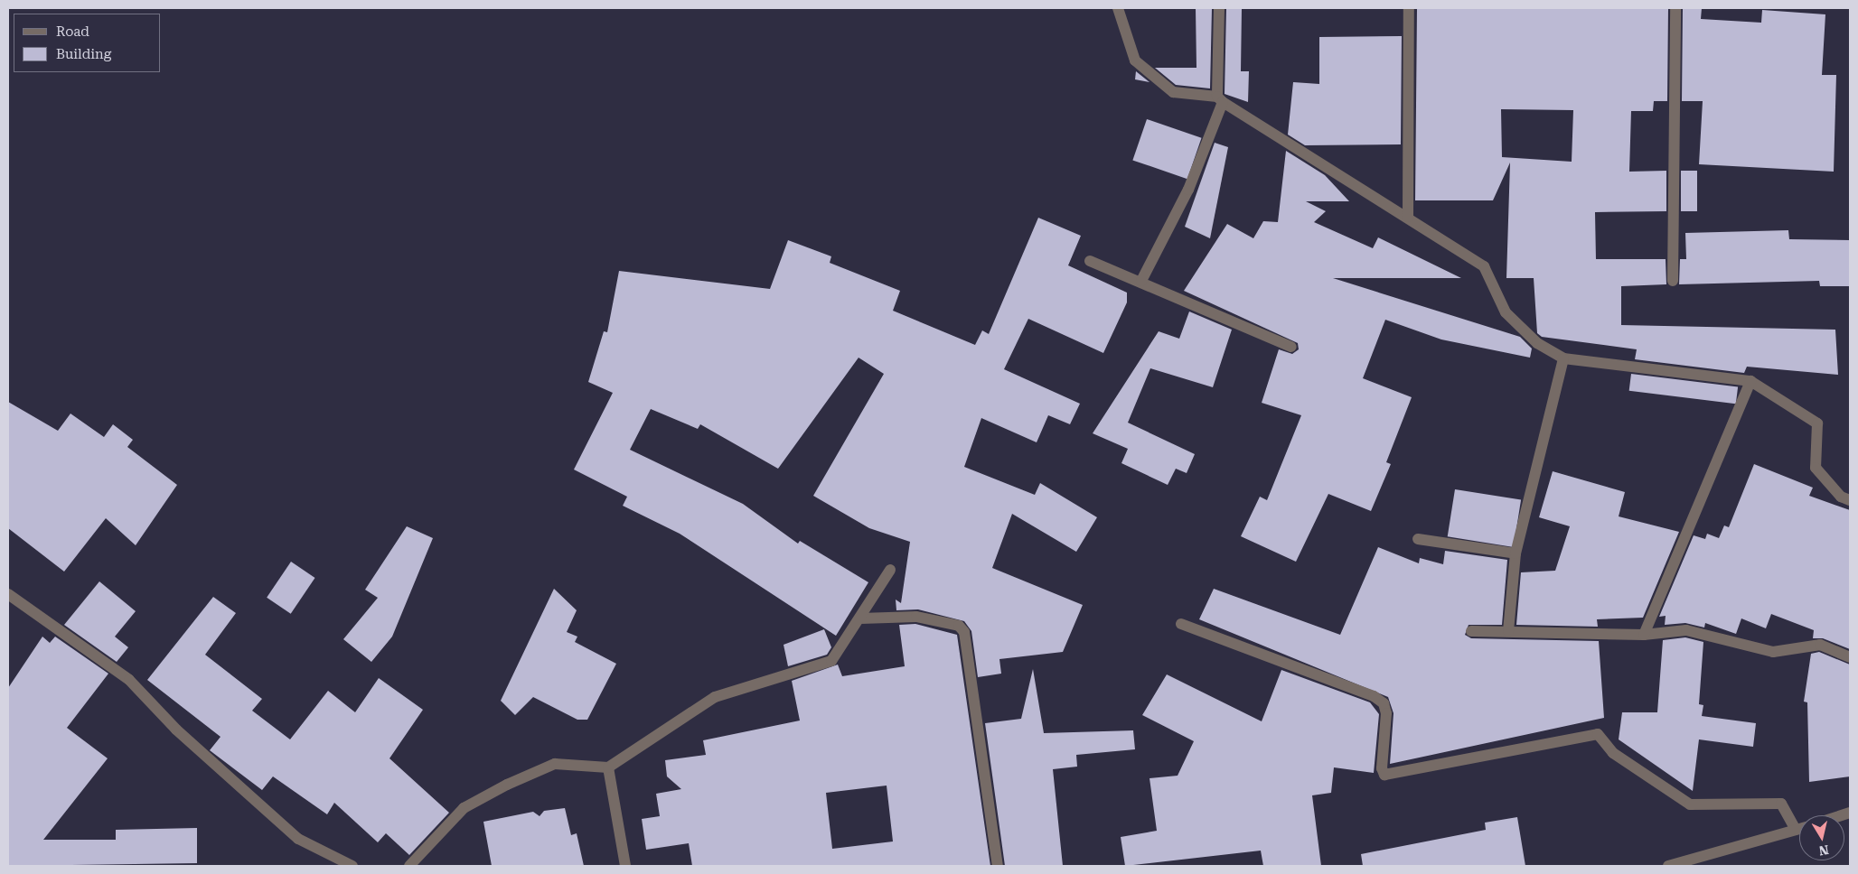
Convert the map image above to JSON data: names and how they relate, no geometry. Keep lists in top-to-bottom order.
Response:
{
  "legend": ["Road", "Building"],
  "north": "bottom"
}
